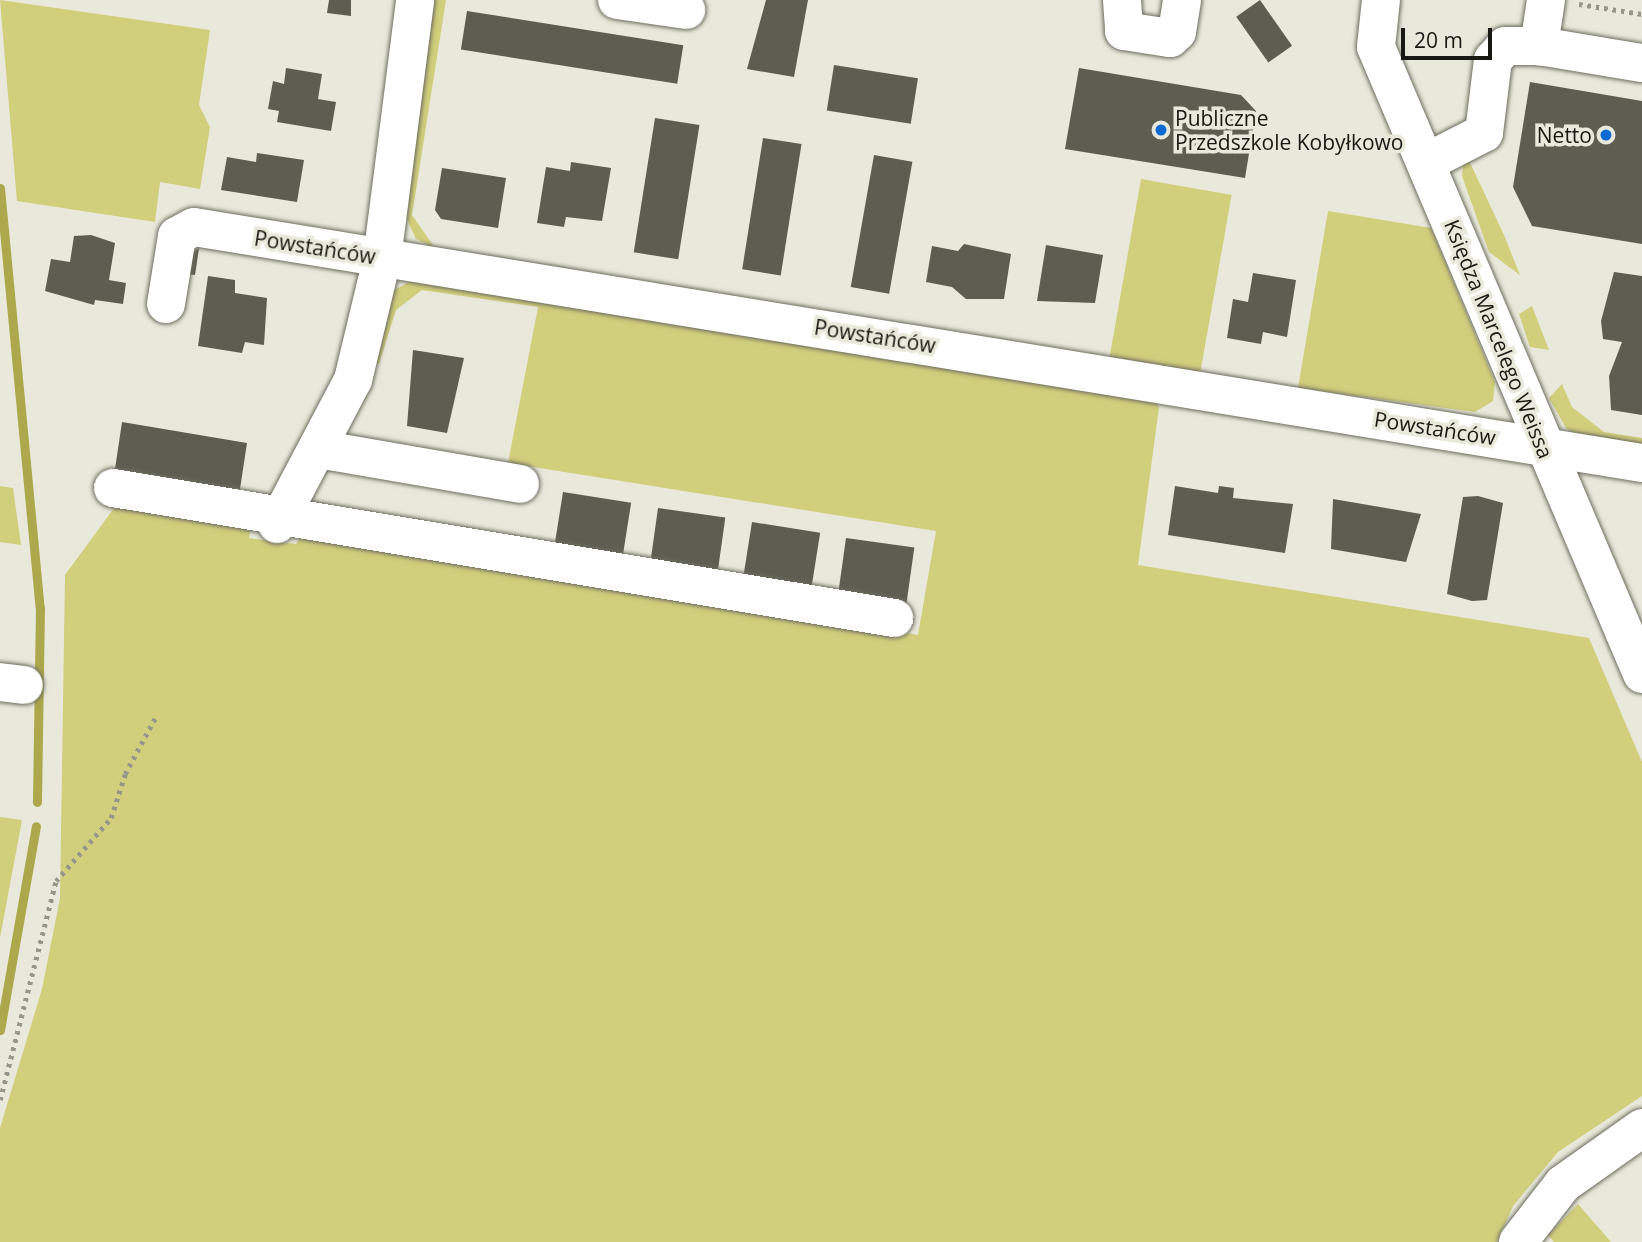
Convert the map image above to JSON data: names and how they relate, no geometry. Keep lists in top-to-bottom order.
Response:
{
  "streets": {
    "street": ["Powstańców", "Księdza Marcelego Weissa"]
  },
  "crossings": [
    ["Powstańców", "Księdza Marcelego Weissa"]
  ],
  "places": ["Publiczne Przedszkole Kobyłkowo", "Netto"],
  "scale_bar": "20 m"
}
